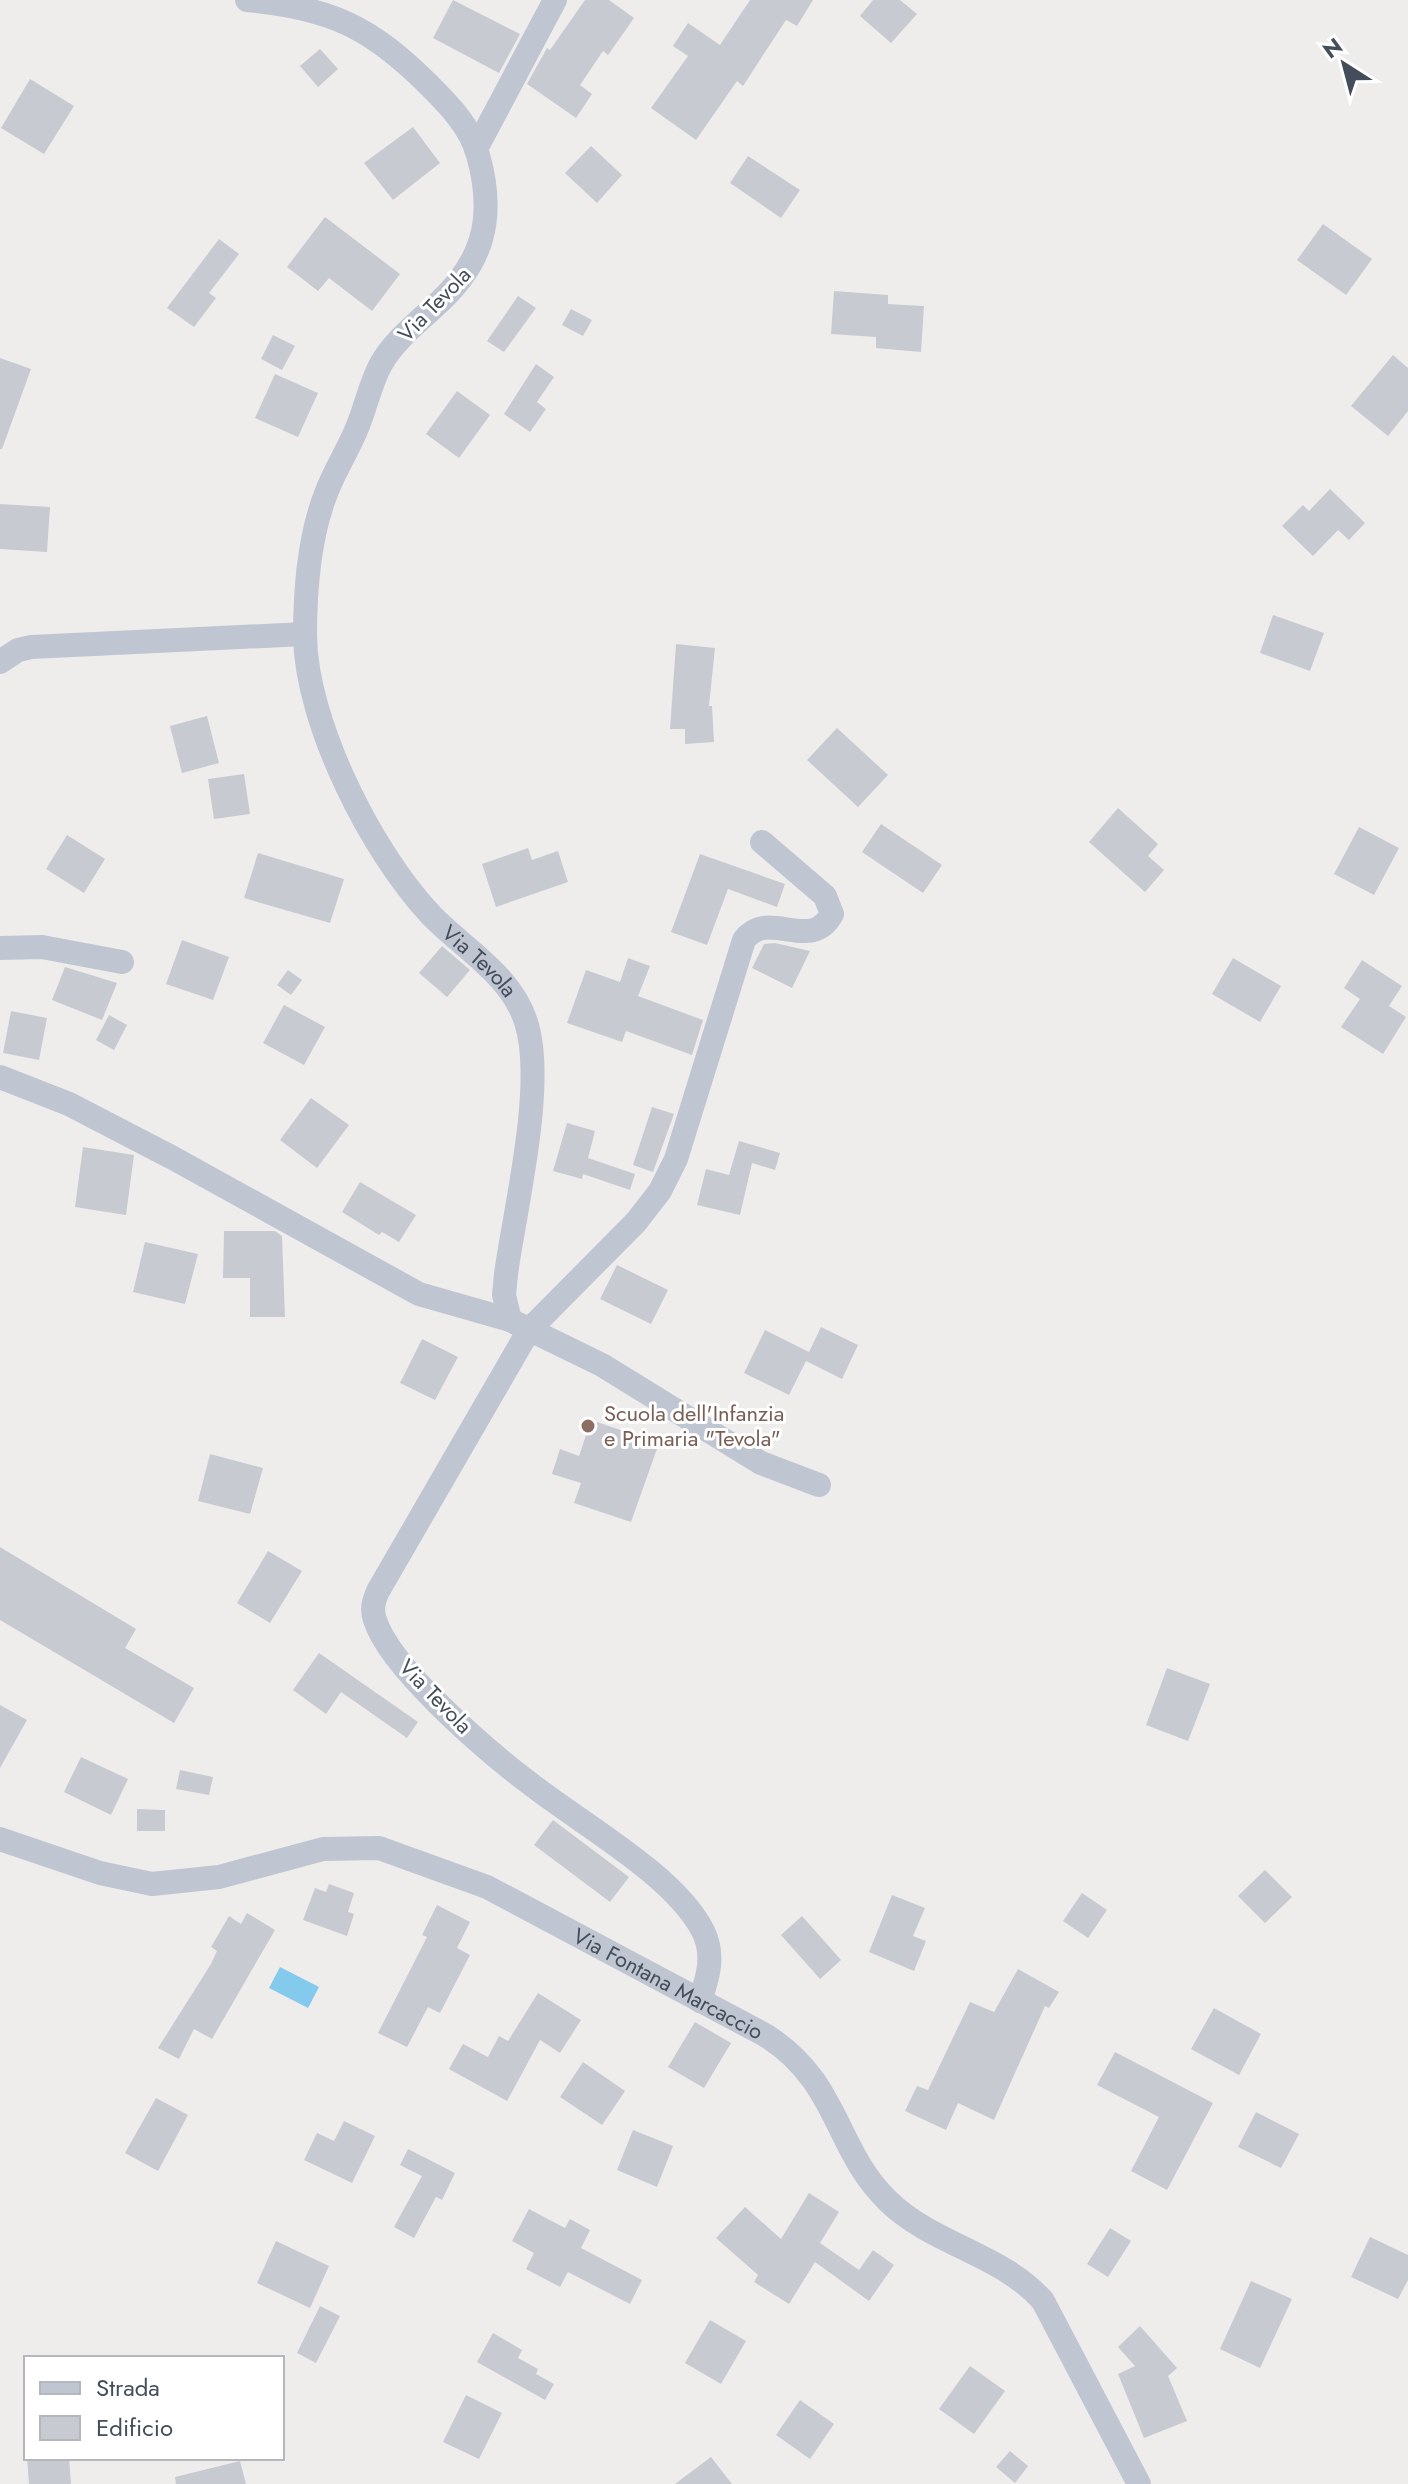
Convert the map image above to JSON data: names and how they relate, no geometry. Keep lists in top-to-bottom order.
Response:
{
  "streets": {
    "street": ["Via Tevola", "Via Fontana Marcaccio"]
  },
  "crossings": [
    ["Via Tevola", "Via Fontana Marcaccio"]
  ],
  "places": ["Scuola dell'Infanzia e Primaria \"Tevola\""],
  "legend": ["Strada", "Edificio"],
  "north": "top left"
}
